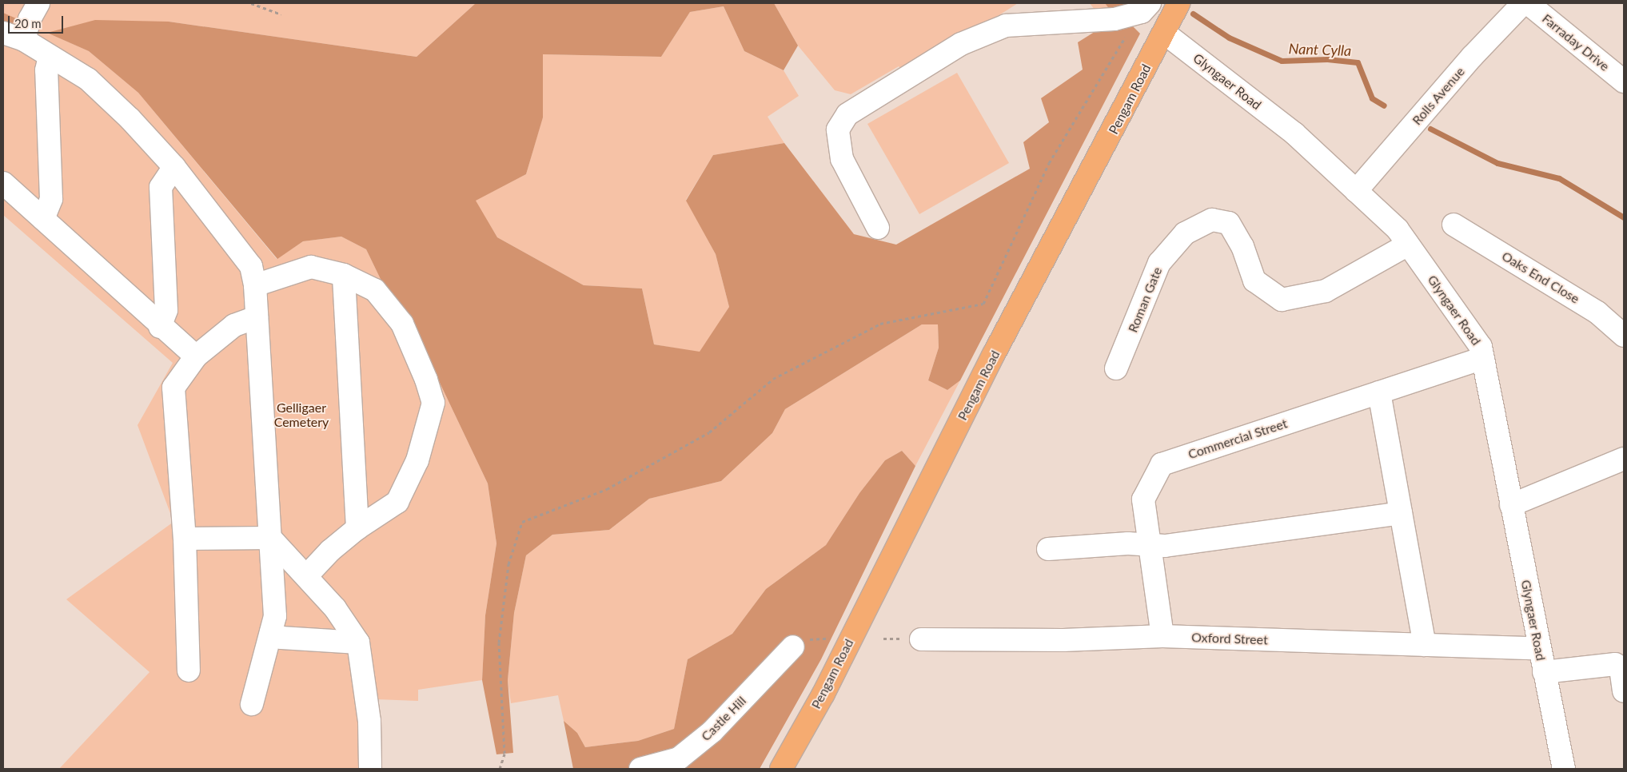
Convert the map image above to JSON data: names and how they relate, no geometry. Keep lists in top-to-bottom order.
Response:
{
  "streets": {
    "main road": ["Pengam Road"],
    "street": [
      "Farraday Drive",
      "Glyngaer Road",
      "Rolls Avenue",
      "Oaks End Close",
      "Roman Gate",
      "Commercial Street",
      "Oxford Street",
      "Castle Hill"
    ]
  },
  "crossings": [
    ["Glyngaer Road", "Rolls Avenue"],
    ["Glyngaer Road", "Pengam Road"],
    ["Glyngaer Road", "Roman Gate"],
    ["Glyngaer Road", "Commercial Street"],
    ["Glyngaer Road", "Oxford Street"],
    ["Commercial Street", "Oxford Street"]
  ],
  "water": ["Nant Cylla"],
  "parks": ["Gelligaer Cemetery"],
  "scale_bar": "20 m"
}
